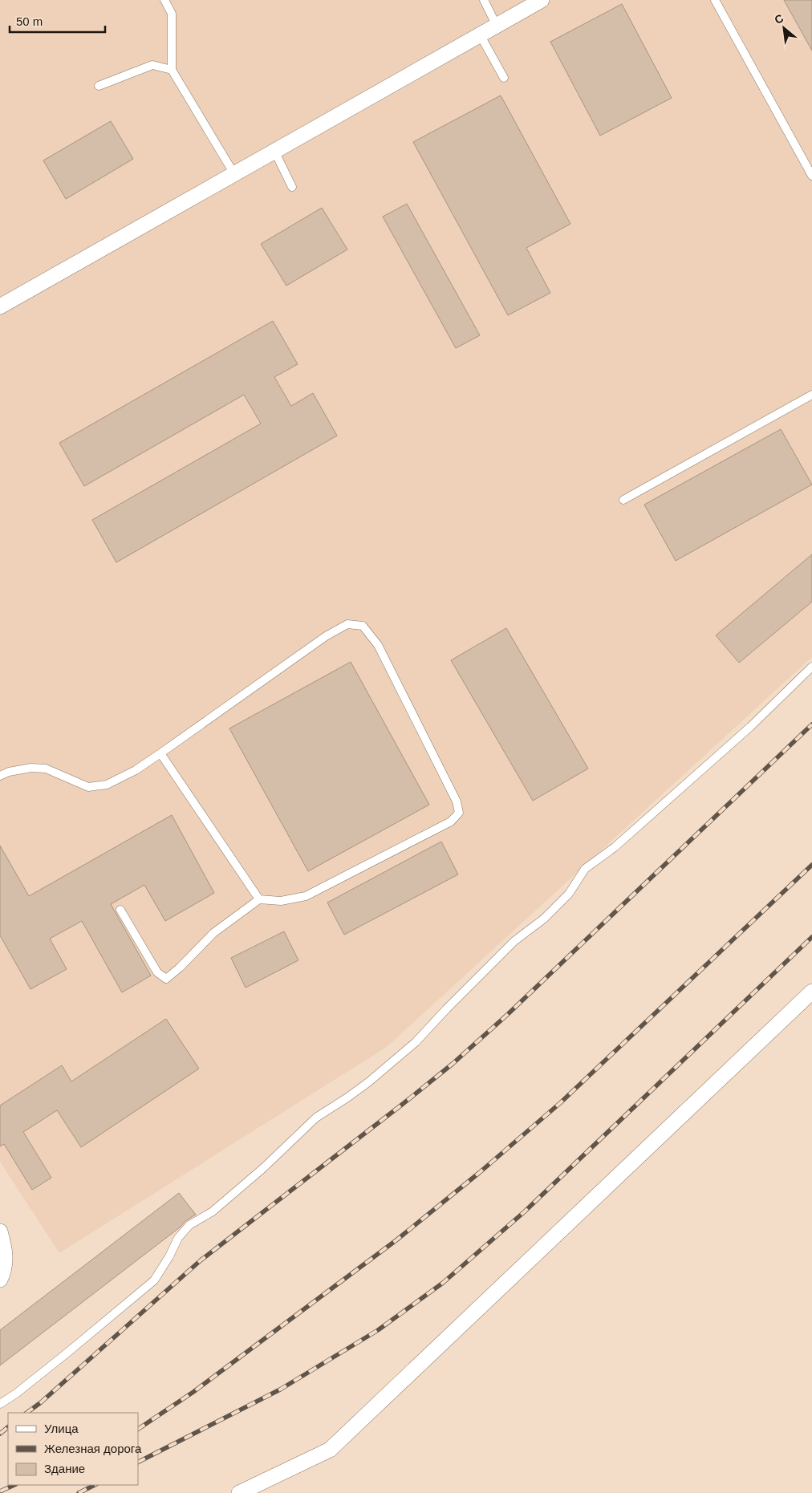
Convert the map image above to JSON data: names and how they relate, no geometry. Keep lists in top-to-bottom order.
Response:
{
  "legend": ["Улица", "Железная дорога", "Здание"],
  "scale_bar": "50 m",
  "north": "top left"
}
